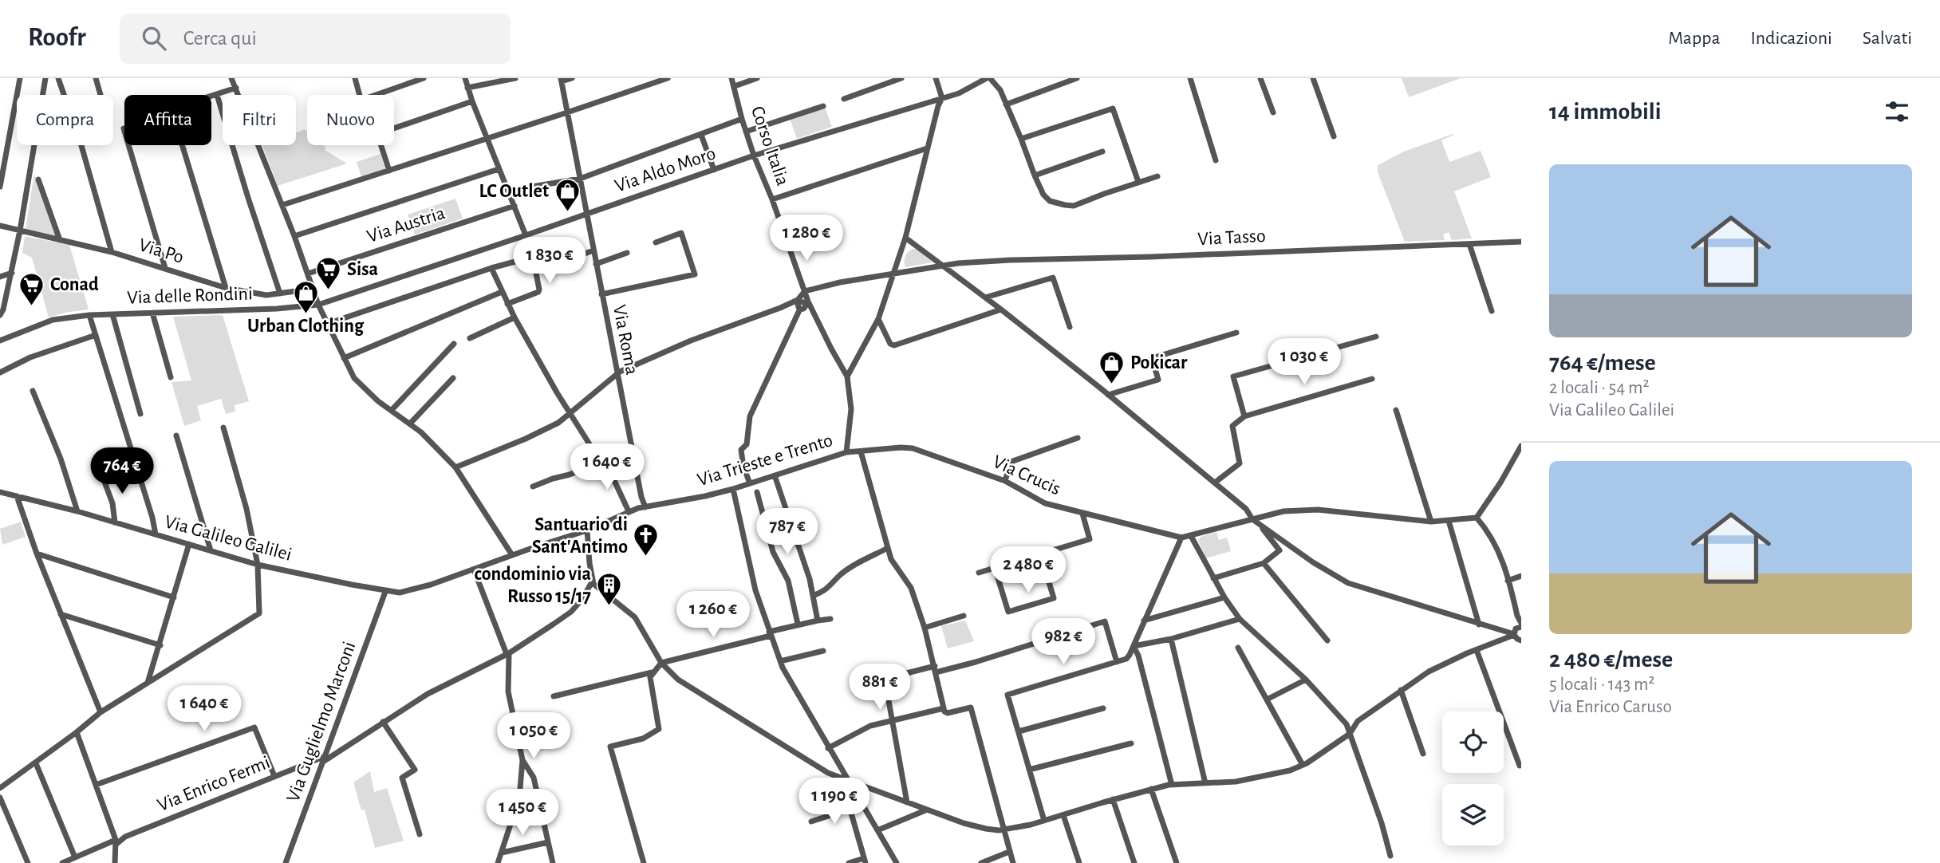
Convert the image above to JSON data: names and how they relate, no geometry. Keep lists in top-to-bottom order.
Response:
{
  "streets": {
    "street": [
      "Corso Italia",
      "Via Aldo Moro",
      "Via Austria",
      "Via Tasso",
      "Via Po",
      "Via delle Rondini",
      "Via Roma",
      "Via Trieste e Trento",
      "Via Crucis",
      "Via Galileo Galilei",
      "Via Guglielmo Marconi",
      "Via Enrico Fermi"
    ]
  },
  "crossings": [
    ["Corso Italia", "Via Aldo Moro"],
    ["Corso Italia", "Via Tasso"],
    ["Via Aldo Moro", "Via delle Rondini"],
    ["Via Aldo Moro", "Via Roma"],
    ["Via Roma", "Via Trieste e Trento"],
    ["Via Trieste e Trento", "Via Crucis"],
    ["Via Trieste e Trento", "Via Galileo Galilei"],
    ["Via Galileo Galilei", "Via Guglielmo Marconi"],
    ["Via Guglielmo Marconi", "Via Enrico Fermi"]
  ],
  "places": {
    "shop": ["LC Outlet", "Urban Clothing", "Pokicar"],
    "supermarket": ["Sisa", "Conad"],
    "church": ["Santuario di Sant'Antimo"],
    "building": ["condominio via Russo 15/17"]
  },
  "page": {
    "header": "Roofr",
    "search": "Cerca qui",
    "nav": ["Mappa", "Indicazioni", "Salvati"],
    "heading": "14 immobili",
    "chip": [
      "Compra",
      "Affitta",
      "Filtri",
      "Nuovo"
    ],
    "list": [
      {
        "name": "764 €/mese",
        "note": "2 locali · 54 m² · Via Galileo Galilei"
      },
      {
        "name": "2 480 €/mese",
        "note": "5 locali · 143 m² · Via Enrico Caruso"
      }
    ],
    "price": [
      "1 280 €",
      "1 830 €",
      "1 030 €",
      "1 640 €",
      "764 €",
      "787 €",
      "2 480 €",
      "1 260 €",
      "982 €",
      "881 €",
      "1 640 €",
      "1 050 €",
      "1 190 €",
      "1 450 €"
    ]
  }
}
